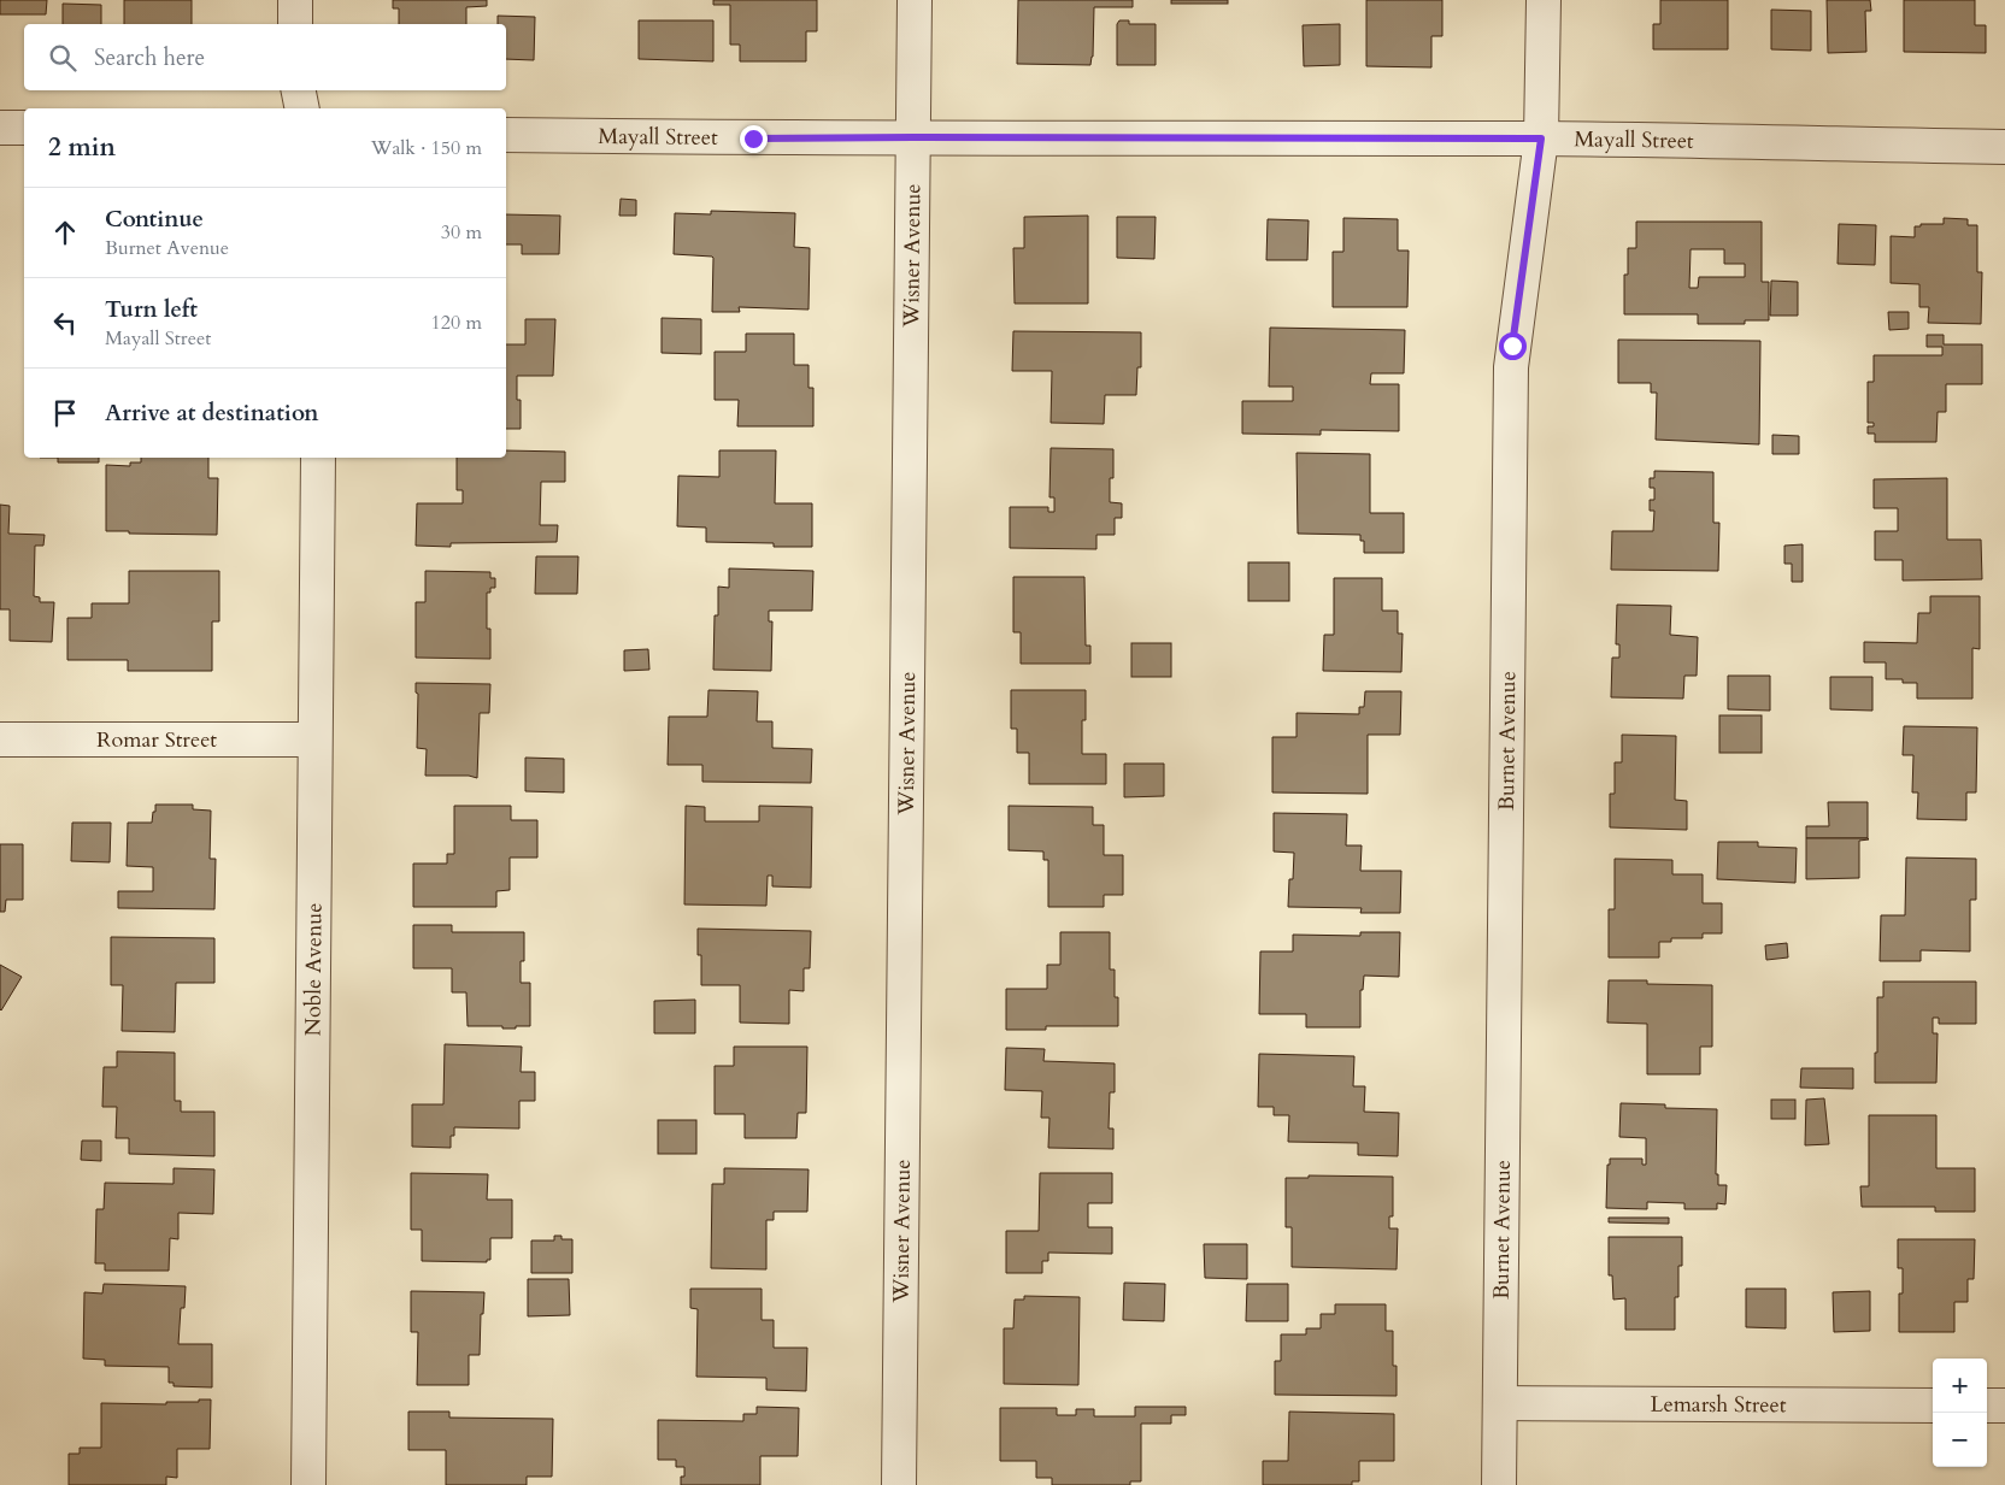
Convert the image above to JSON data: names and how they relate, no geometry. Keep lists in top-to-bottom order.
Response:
{
  "streets": {
    "street": [
      "Mayall Street",
      "Wisner Avenue",
      "Romar Street",
      "Burnet Avenue",
      "Noble Avenue",
      "Lemarsh Street"
    ]
  },
  "crossings": [
    ["Mayall Street", "Wisner Avenue"],
    ["Mayall Street", "Burnet Avenue"],
    ["Romar Street", "Noble Avenue"],
    ["Burnet Avenue", "Lemarsh Street"]
  ],
  "page": {
    "search": "Search here",
    "heading": ["2 min", "Walk · 150 m"],
    "list": [
      ["Continue", "Burnet Avenue", "30 m"],
      ["Turn left", "Mayall Street", "120 m"],
      "Arrive at destination"
    ],
    "map_buttons": ["+", "−"]
  }
}
